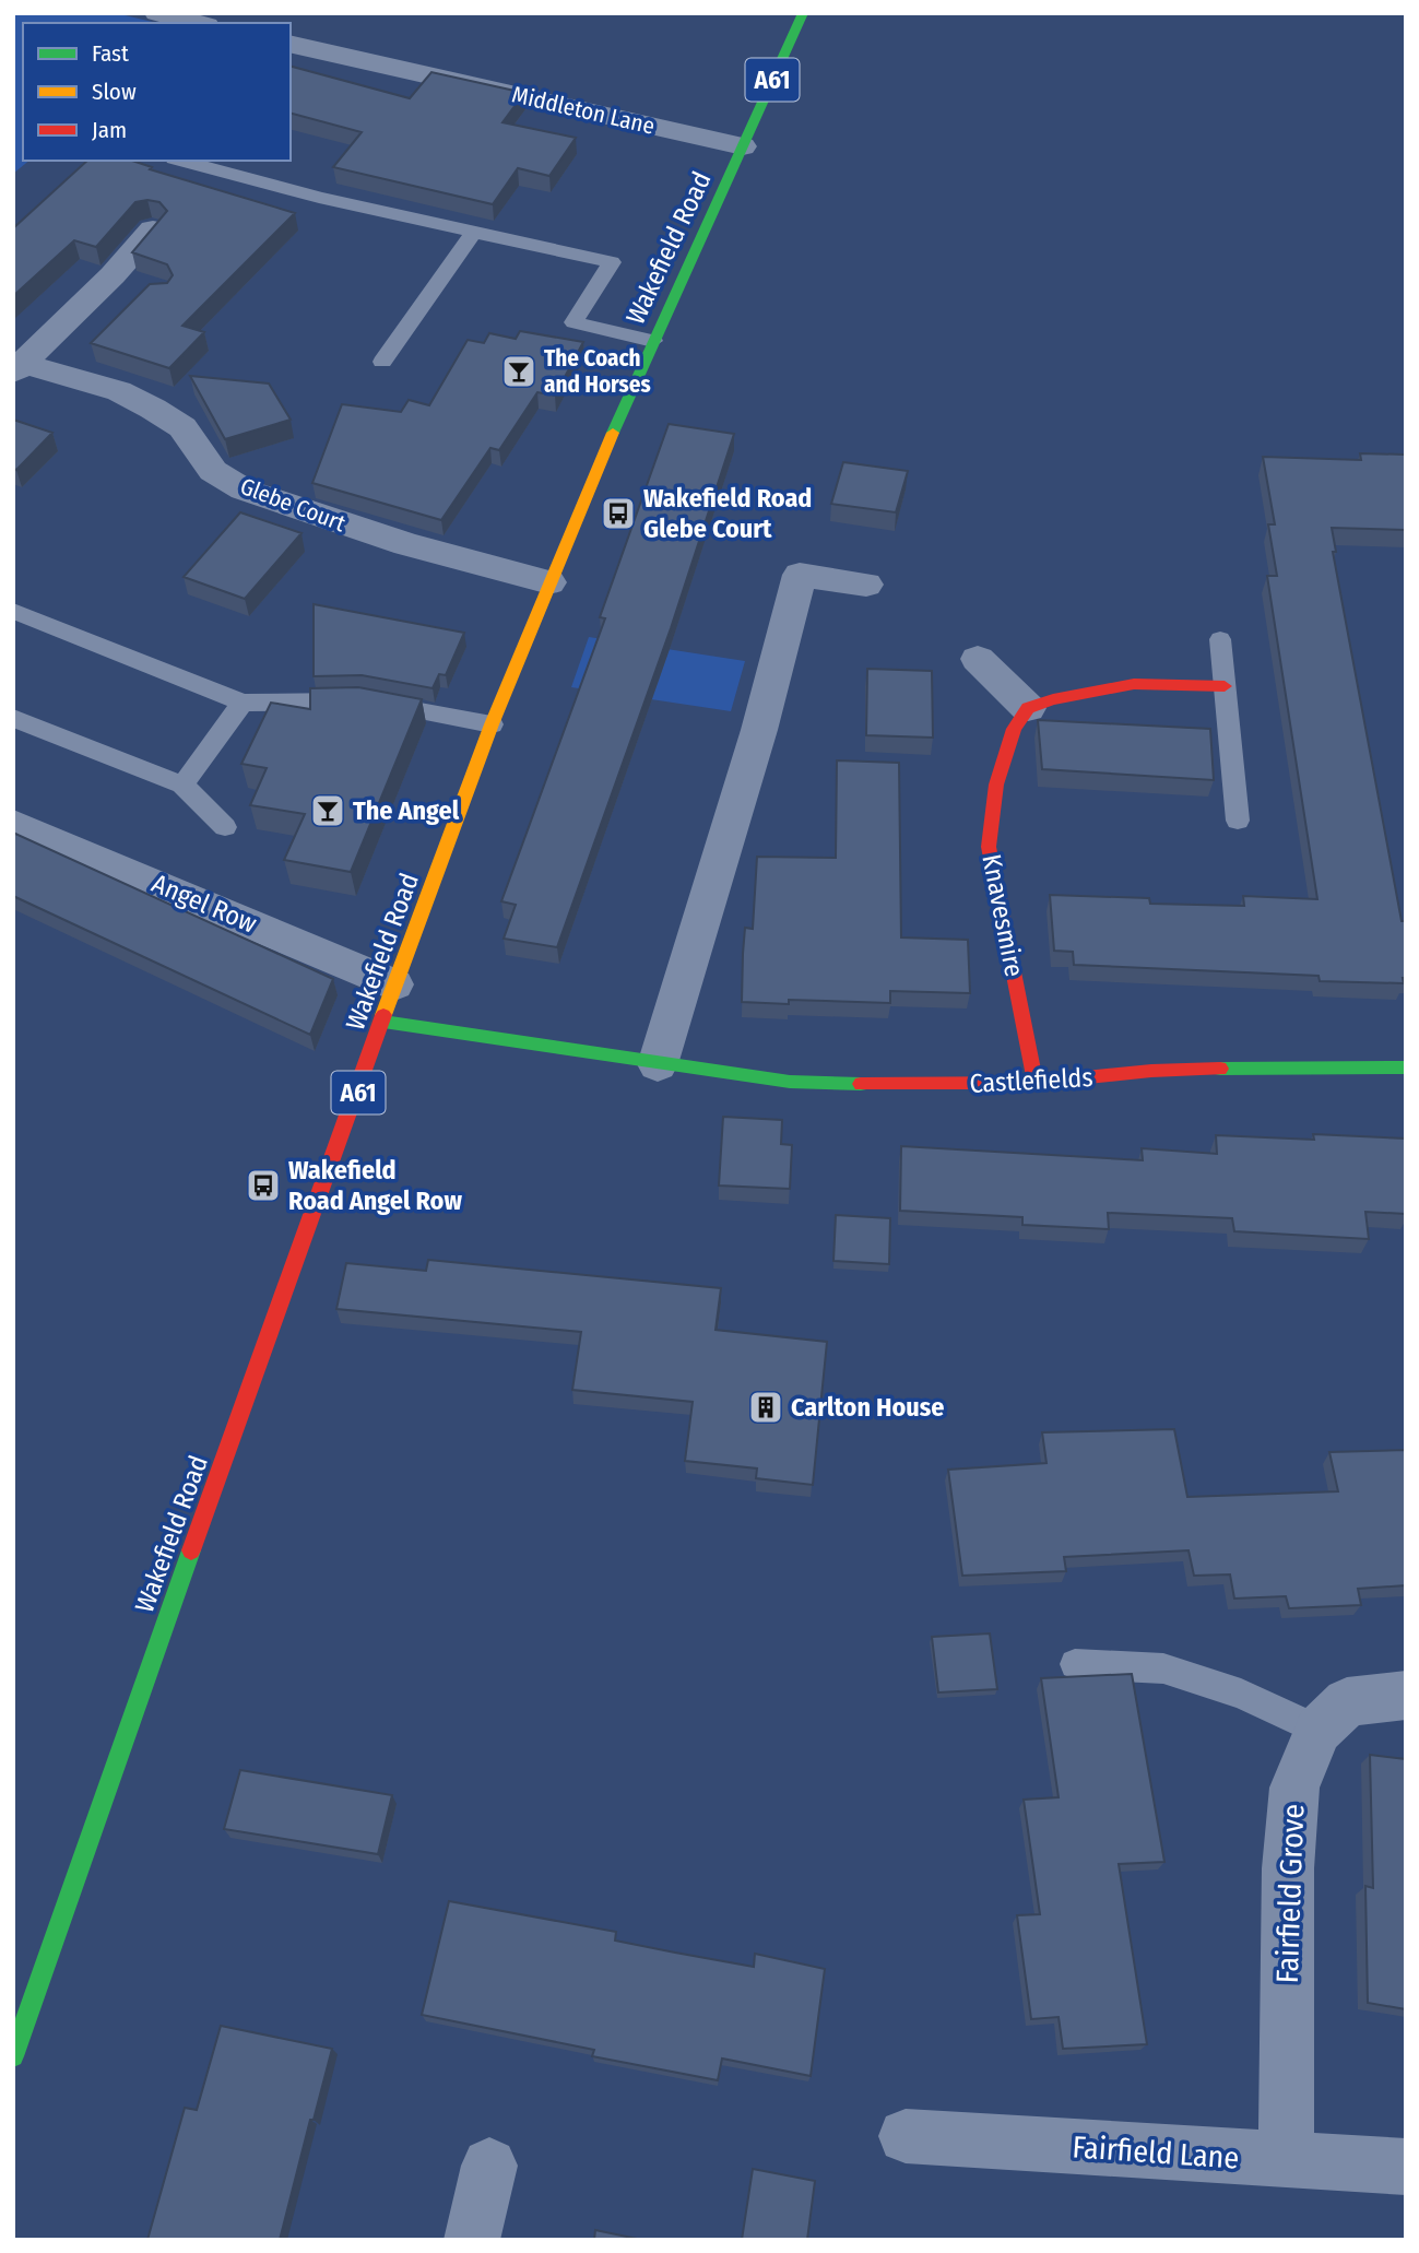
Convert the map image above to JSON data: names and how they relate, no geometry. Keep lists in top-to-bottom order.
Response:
{
  "streets": {
    "main road": [
      "A61",
      "Wakefield Road",
      "Knavesmire",
      "Castlefields"
    ],
    "street": [
      "Middleton Lane",
      "Glebe Court",
      "Angel Row",
      "Fairfield Grove",
      "Fairfield Lane"
    ]
  },
  "crossings": [
    ["Middleton Lane", "Wakefield Road"],
    ["Wakefield Road", "Glebe Court"],
    ["Wakefield Road", "Angel Row"],
    ["Wakefield Road", "Castlefields"],
    ["Knavesmire", "Castlefields"],
    ["Fairfield Grove", "Fairfield Lane"]
  ],
  "places": {
    "bar": ["The Coach and Horses", "The Angel"],
    "bus stop": ["Wakefield Road Glebe Court", "Wakefield Road Angel Row"],
    "building": ["Carlton House"]
  },
  "legend": ["Fast", "Slow", "Jam"]
}
